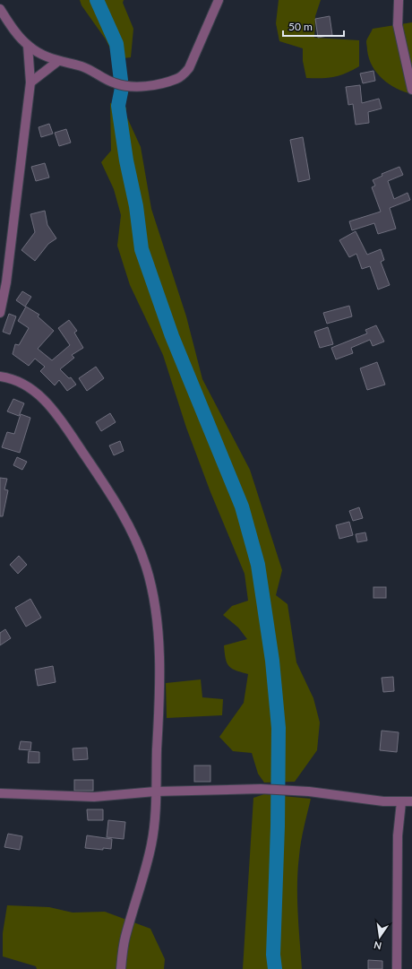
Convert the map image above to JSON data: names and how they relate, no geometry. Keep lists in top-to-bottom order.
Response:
{
  "scale_bar": "50 m",
  "north": "bottom"
}
